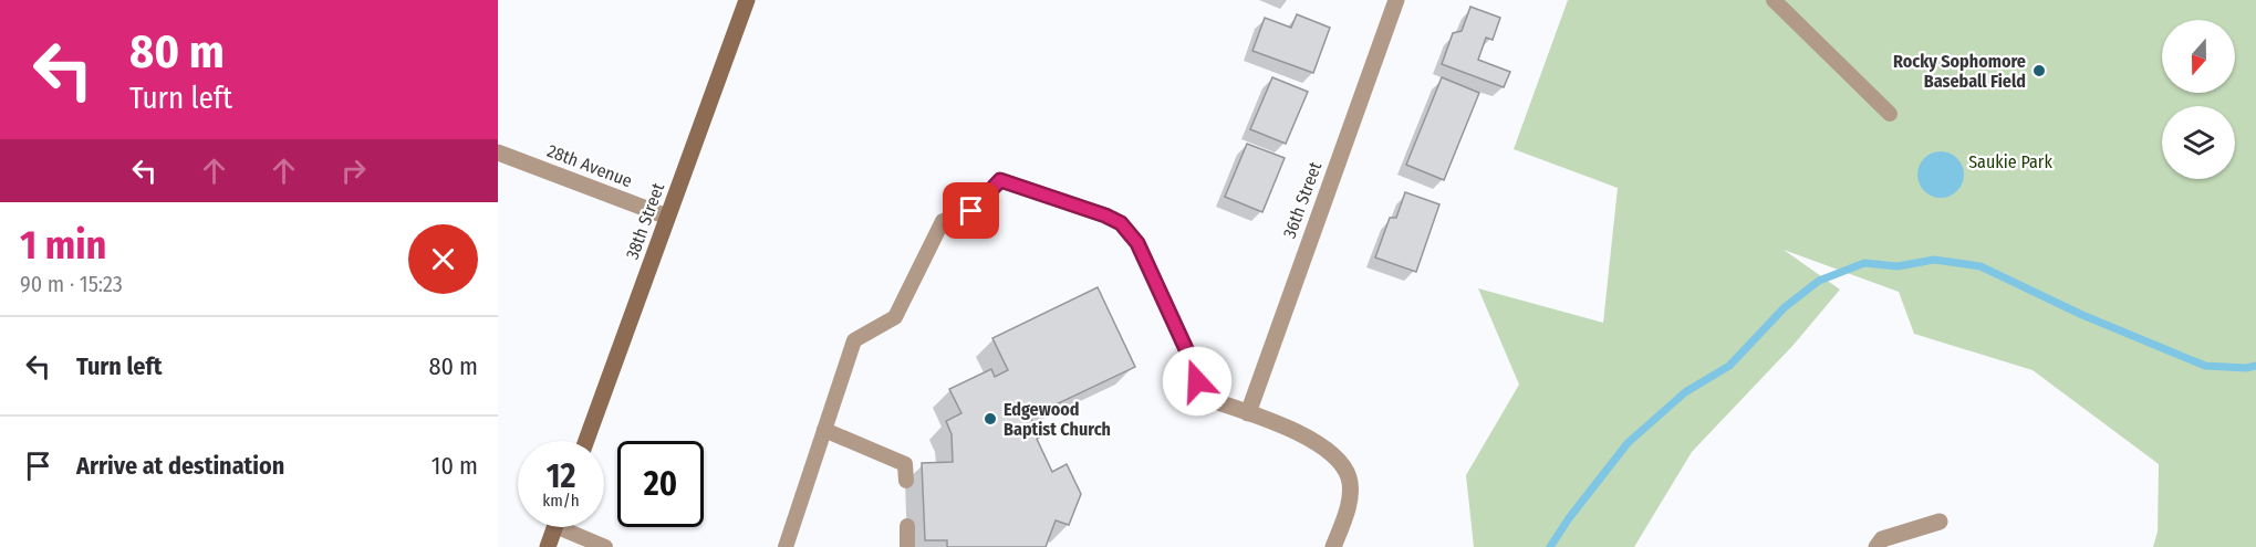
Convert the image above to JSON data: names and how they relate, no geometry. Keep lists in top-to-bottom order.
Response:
{
  "streets": {
    "street": ["28th Avenue", "36th Street", "38th Street"]
  },
  "crossings": [
    ["28th Avenue", "38th Street"]
  ],
  "parks": ["Saukie Park"],
  "places": ["Rocky Sophomore Baseball Field", "Edgewood Baptist Church"],
  "north": "bottom",
  "page": {
    "turn": ["80 m", "Turn left"],
    "heading": ["1 min", "90 m · 15:23"],
    "list": [
      {
        "name": "Turn left",
        "value": "80 m"
      },
      {
        "name": "Arrive at destination",
        "value": "10 m"
      }
    ],
    "speed": "12 km/h",
    "limit": "20"
  }
}
